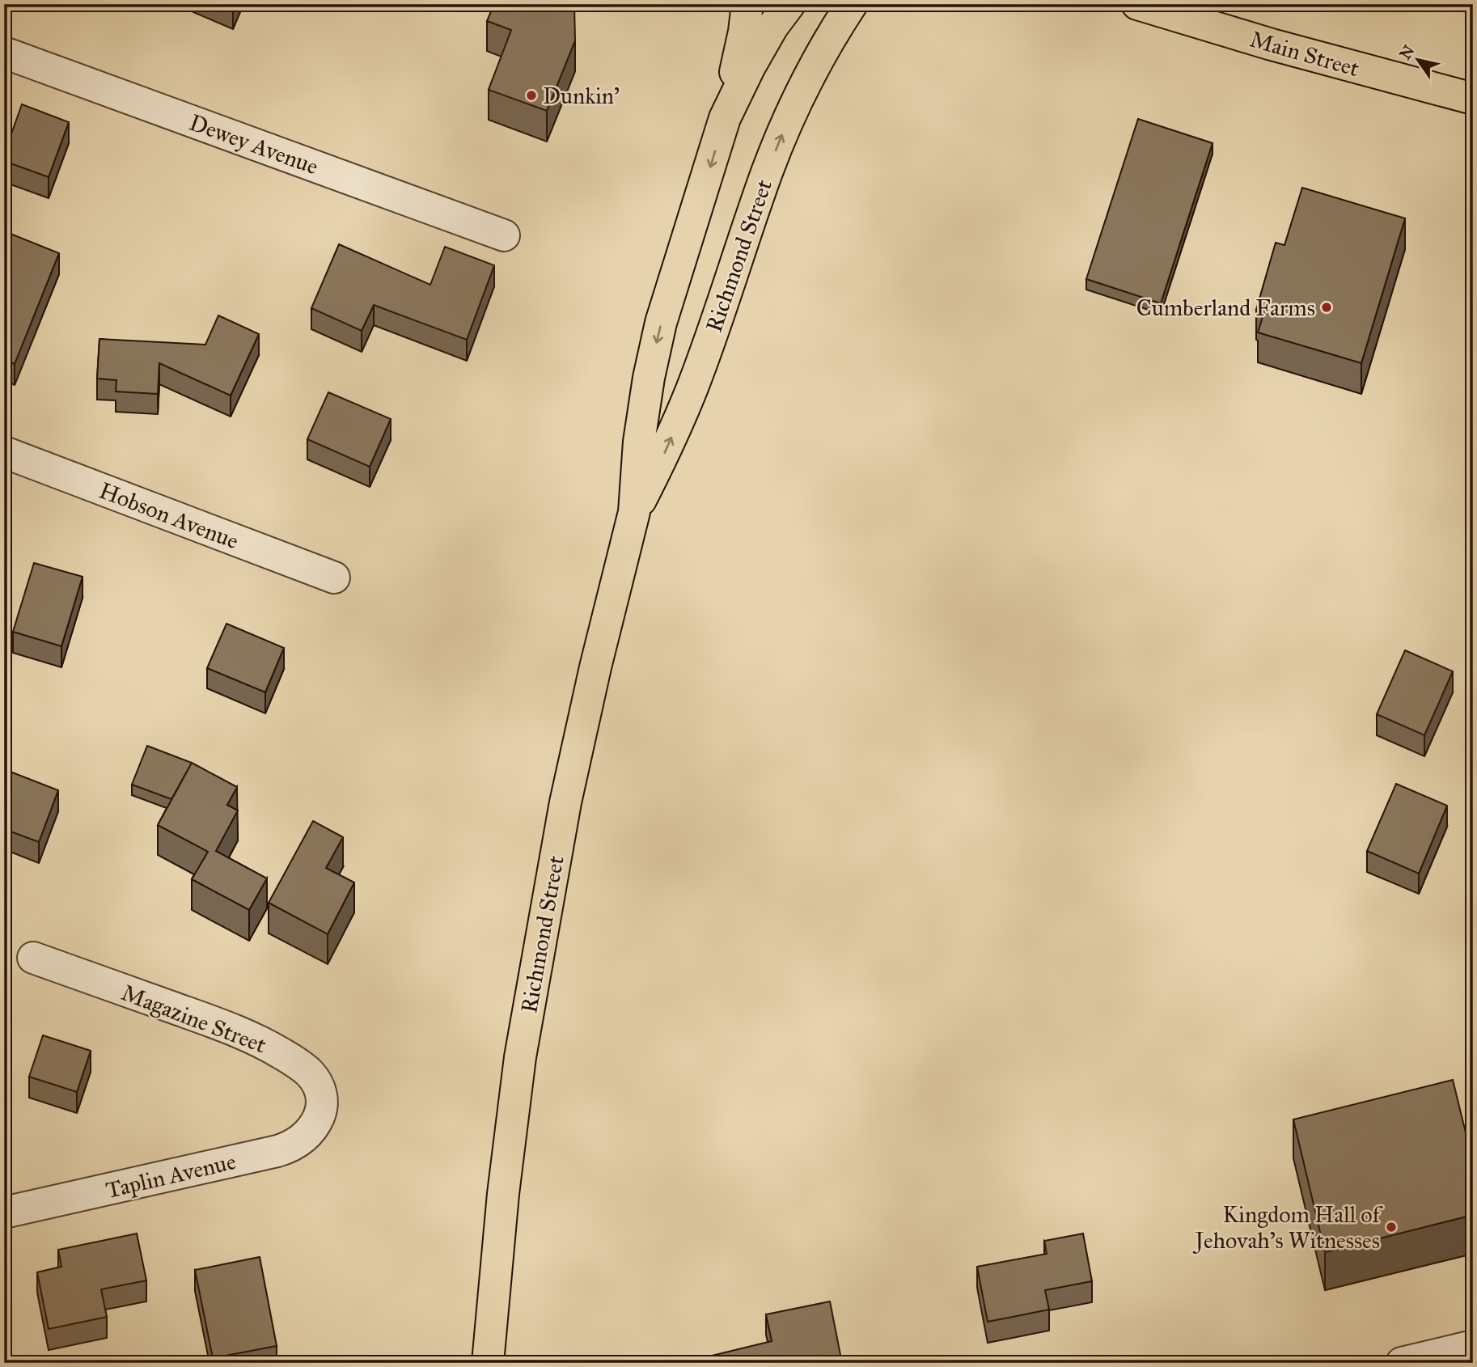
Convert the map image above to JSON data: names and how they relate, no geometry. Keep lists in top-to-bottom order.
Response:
{
  "streets": {
    "main road": ["Main Street", "Richmond Street"],
    "street": [
      "Dewey Avenue",
      "Hobson Avenue",
      "Magazine Street",
      "Taplin Avenue"
    ]
  },
  "crossings": [
    ["Magazine Street", "Taplin Avenue"]
  ],
  "places": ["Dunkin'", "Cumberland Farms", "Kingdom Hall of Jehovah's Witnesses"],
  "north": "top left"
}
